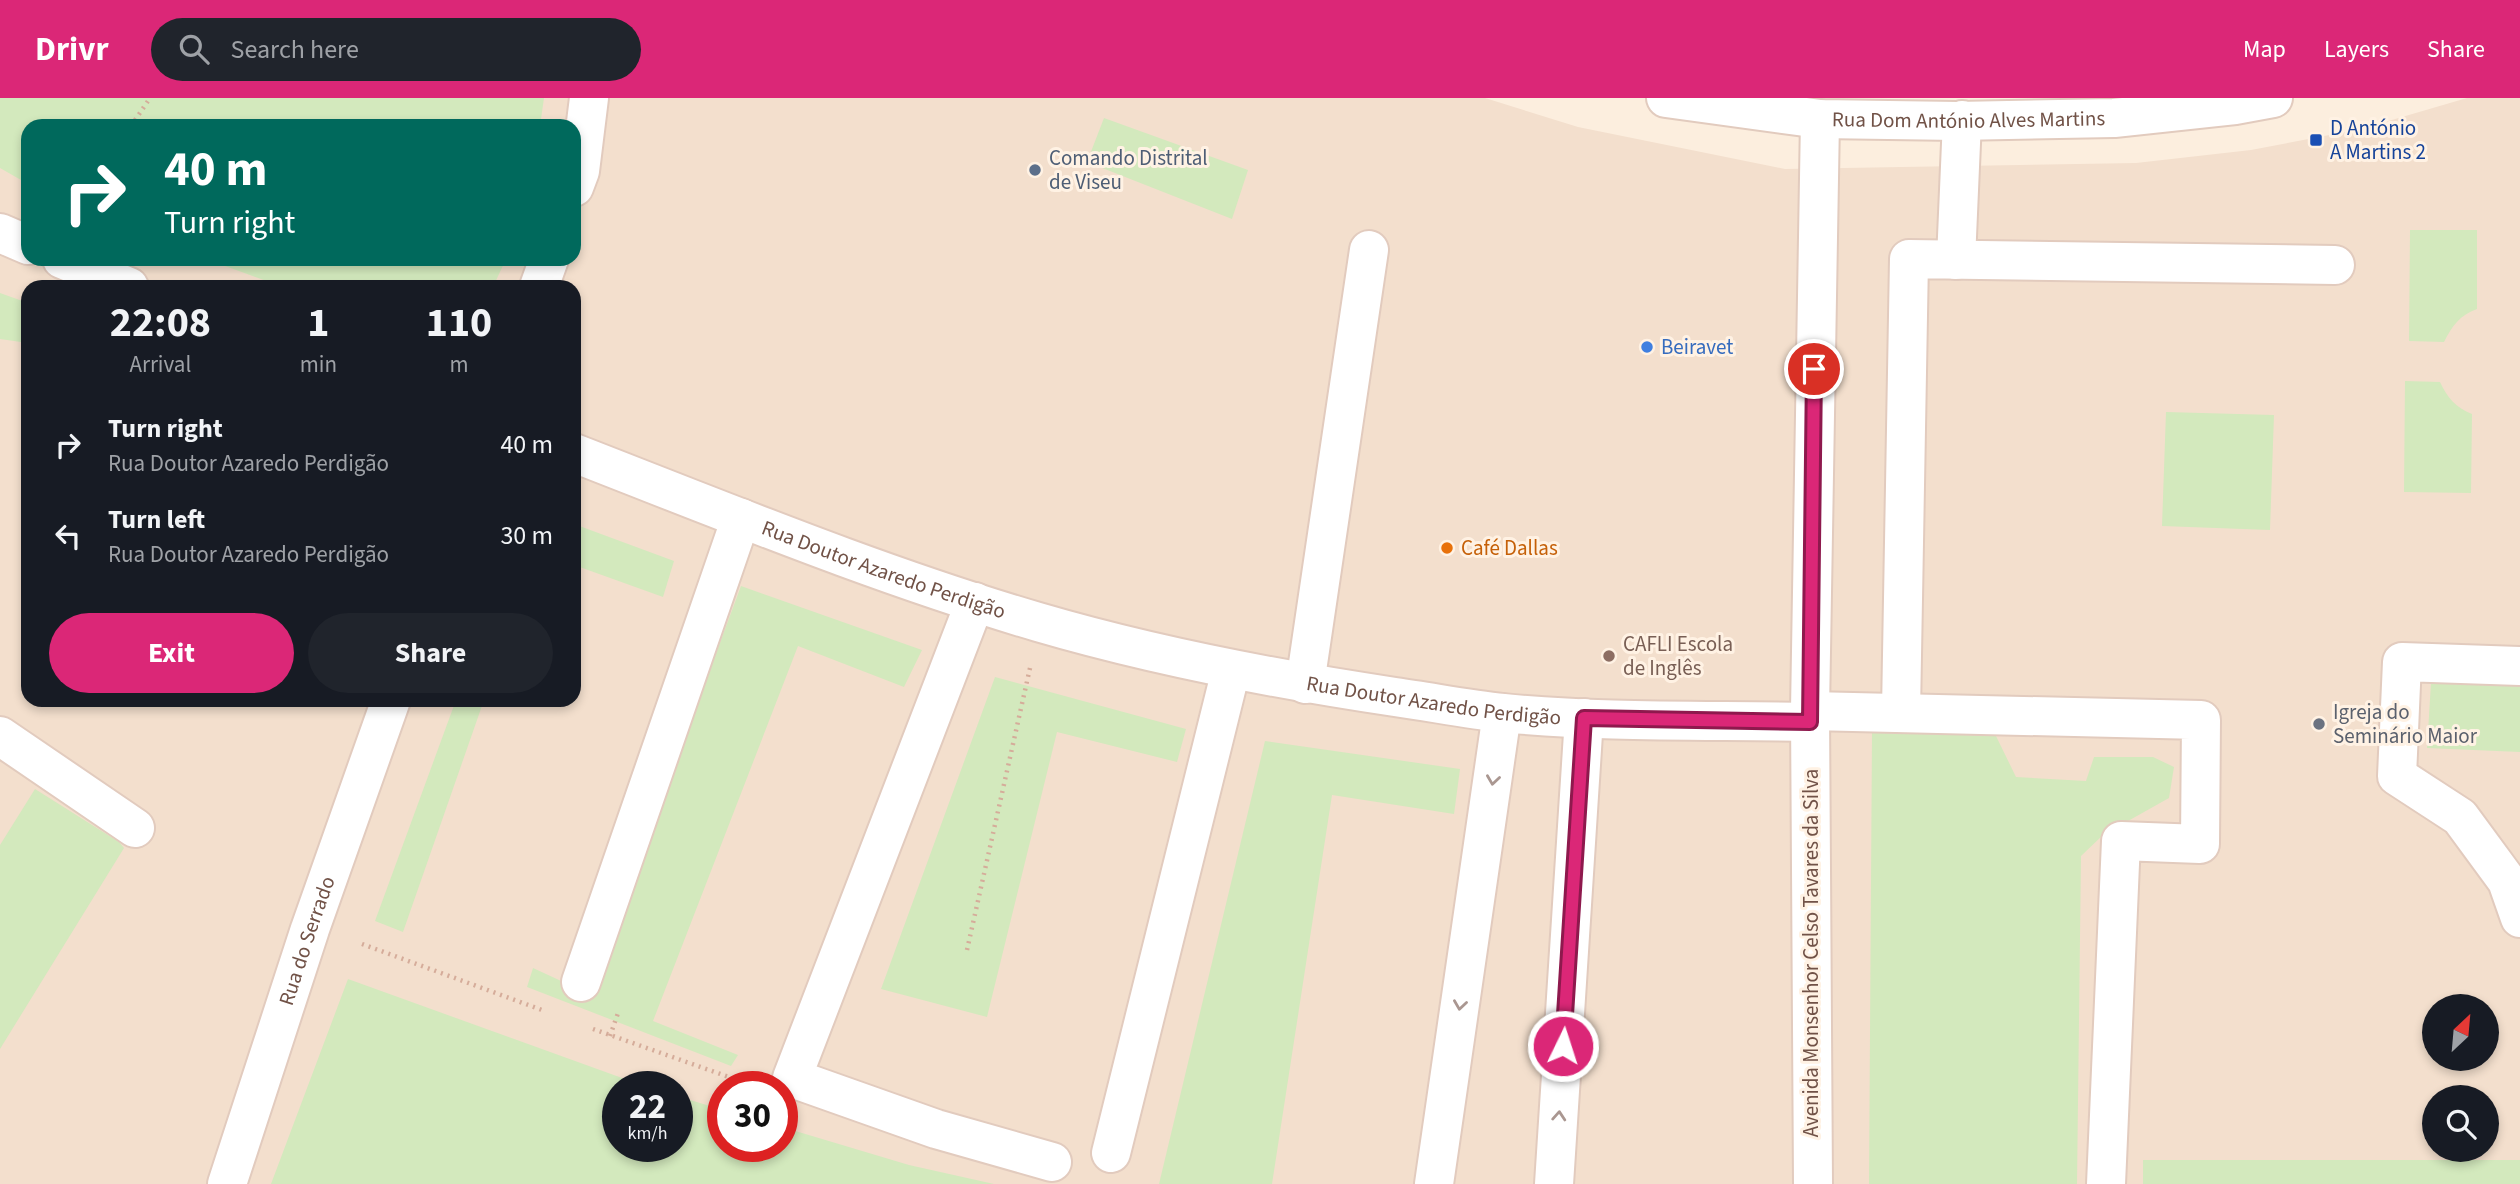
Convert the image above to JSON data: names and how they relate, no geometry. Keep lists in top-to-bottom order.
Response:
{
  "streets": {
    "street": [
      "Rua Dom António Alves Martins",
      "Rua Doutor Azaredo Perdigão",
      "Rua do Serrado",
      "Avenida Monsenhor Celso Tavares da Silva"
    ]
  },
  "crossings": [
    ["Rua Doutor Azaredo Perdigão", "Avenida Monsenhor Celso Tavares da Silva"]
  ],
  "places": {
    "transit": ["D António A Martins 2"],
    "other": [
      "Comando Distrital de Viseu",
      "Beiravet",
      "Café Dallas",
      "CAFLI Escola de Inglês",
      "Igreja do Seminário Maior"
    ]
  },
  "north": "top right",
  "page": {
    "header": "Drivr",
    "search": "Search here",
    "nav": ["Map", "Layers", "Share"],
    "turn": ["40 m", "Turn right"],
    "eta": [
      "22:08",
      "Arrival",
      "1",
      "min",
      "110",
      "m"
    ],
    "list": [
      {
        "name": "Turn right",
        "note": "Rua Doutor Azaredo Perdigão",
        "value": "40 m"
      },
      {
        "name": "Turn left",
        "note": "Rua Doutor Azaredo Perdigão",
        "value": "30 m"
      }
    ],
    "buttons": ["Exit", "Share"],
    "speed": "22 km/h",
    "limit": "30"
  }
}
